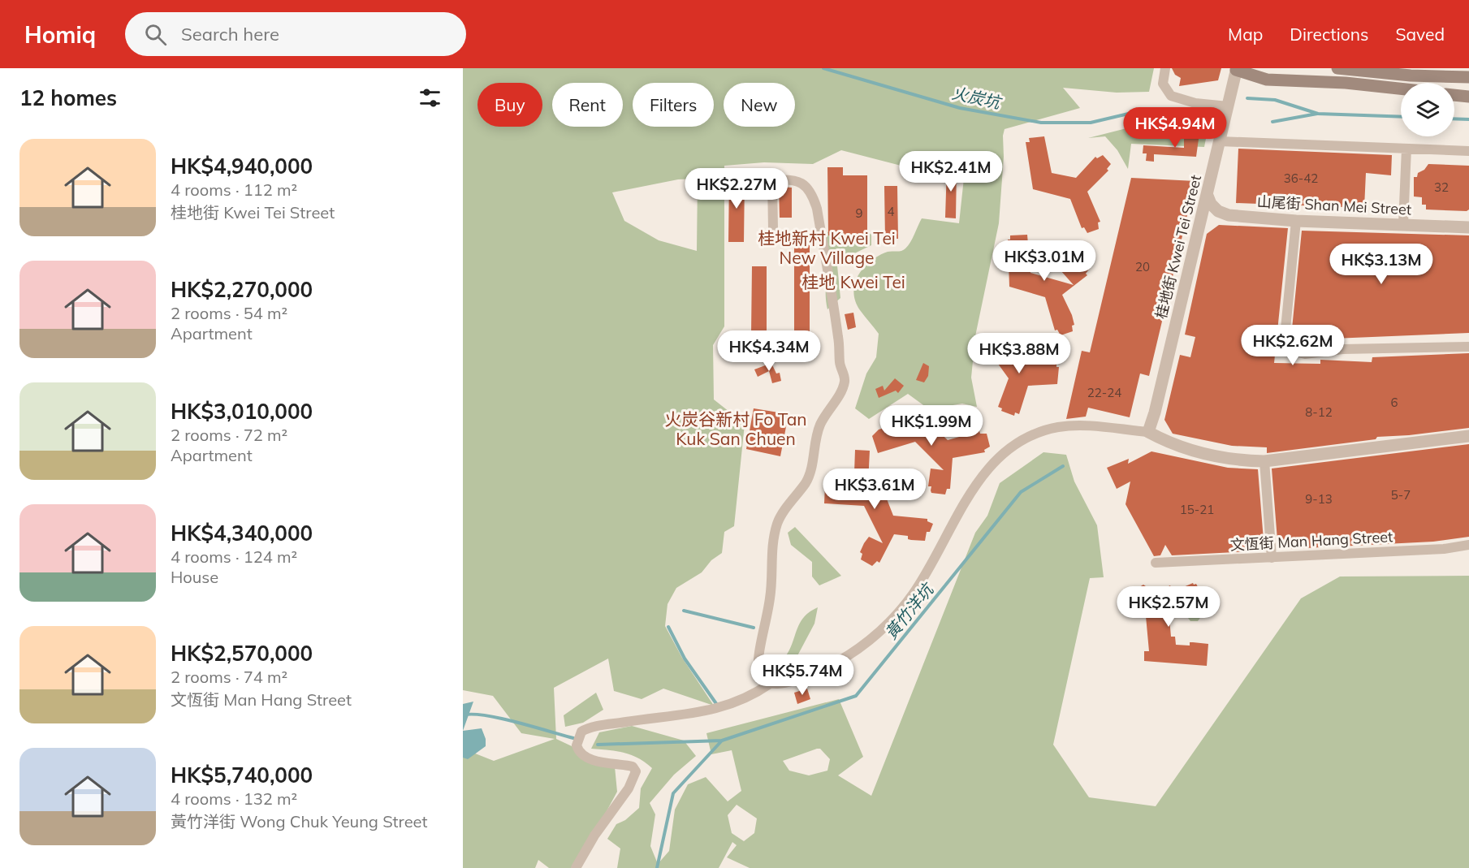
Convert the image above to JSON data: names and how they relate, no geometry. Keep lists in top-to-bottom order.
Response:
{
  "streets": {
    "street": ["山尾街 Shan Mei Street", "桂地街 Kwei Tei Street", "文恆街 Man Hang Street"]
  },
  "crossings": [
    ["山尾街 Shan Mei Street", "桂地街 Kwei Tei Street"]
  ],
  "districts": ["桂地新村 Kwei Tei New Village", "桂地 Kwei Tei", "火炭谷新村 Fo Tan Kuk San Chuen"],
  "water": ["火炭坑", "黃竹洋坑"],
  "house_numbers": [
    "36-42",
    "32",
    "4",
    "9",
    "20",
    "22-24",
    "6",
    "8-12",
    "5-7",
    "9-13",
    "15-21"
  ],
  "page": {
    "header": "Homiq",
    "search": "Search here",
    "nav": ["Map", "Directions", "Saved"],
    "heading": "12 homes",
    "chip": [
      "Buy",
      "Rent",
      "Filters",
      "New"
    ],
    "price": [
      "HK$4.94M",
      "HK$2.41M",
      "HK$2.27M",
      "HK$3.01M",
      "HK$3.13M",
      "HK$2.62M",
      "HK$4.34M",
      "HK$3.88M",
      "HK$1.99M",
      "HK$3.61M",
      "HK$2.57M",
      "HK$5.74M"
    ],
    "list": [
      {
        "name": "HK$4,940,000",
        "note": "4 rooms · 112 m² · 桂地街 Kwei Tei Street"
      },
      {
        "name": "HK$2,270,000",
        "note": "2 rooms · 54 m² · Apartment"
      },
      {
        "name": "HK$3,010,000",
        "note": "2 rooms · 72 m² · Apartment"
      },
      {
        "name": "HK$4,340,000",
        "note": "4 rooms · 124 m² · House"
      },
      {
        "name": "HK$2,570,000",
        "note": "2 rooms · 74 m² · 文恆街 Man Hang Street"
      },
      {
        "name": "HK$5,740,000",
        "note": "4 rooms · 132 m² · 黃竹洋街 Wong Chuk Yeung Street"
      }
    ]
  }
}
